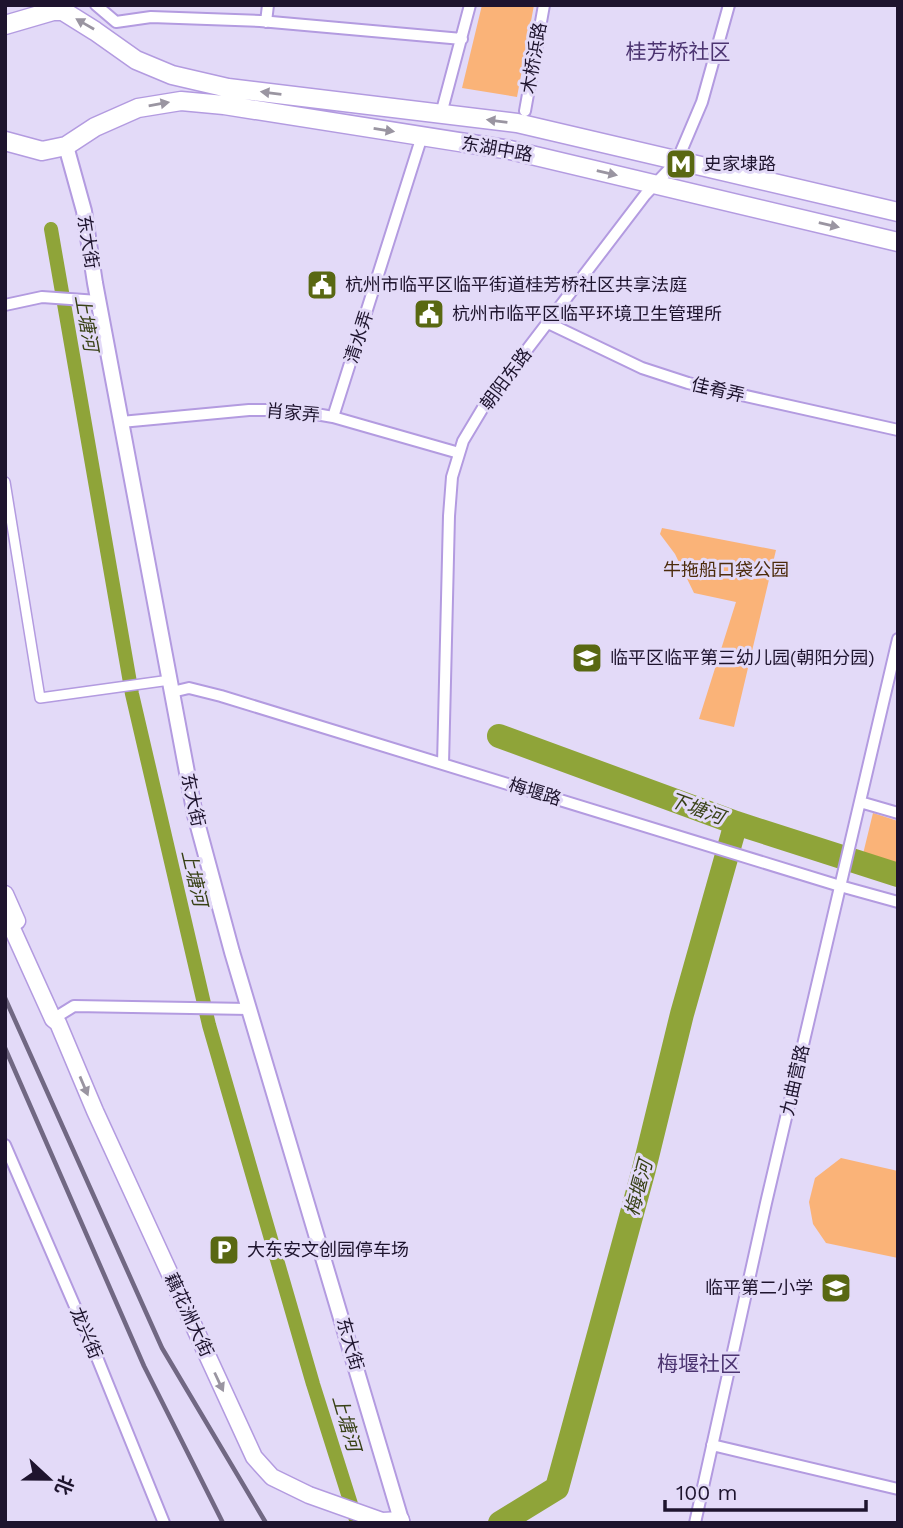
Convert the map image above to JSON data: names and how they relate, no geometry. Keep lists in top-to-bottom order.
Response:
{
  "streets": {
    "main road": ["东湖中路", "藕花洲大街"],
    "street": [
      "木桥浜路",
      "东大街",
      "清水弄",
      "朝阳东路",
      "佳肴弄",
      "肖家弄",
      "梅堰路",
      "九曲营路",
      "龙兴街"
    ]
  },
  "crossings": [
    ["东湖中路", "东大街"],
    ["东湖中路", "清水弄"],
    ["东湖中路", "朝阳东路"],
    ["东大街", "肖家弄"],
    ["东大街", "梅堰路"],
    ["东大街", "藕花洲大街"],
    ["清水弄", "肖家弄"],
    ["朝阳东路", "佳肴弄"],
    ["朝阳东路", "肖家弄"],
    ["朝阳东路", "梅堰路"],
    ["梅堰路", "九曲营路"]
  ],
  "one_way": ["藕花洲大街"],
  "districts": ["桂芳桥社区", "梅堰社区"],
  "water": ["上塘河", "下塘河", "梅堰河"],
  "parks": ["牛拖船口袋公园"],
  "places": {
    "metro station": ["史家埭路"],
    "public building": ["杭州市临平区临平街道桂芳桥社区共享法庭", "杭州市临平区临平环境卫生管理所"],
    "school or university": ["临平区临平第三幼儿园(朝阳分园)", "临平第二小学"],
    "parking": ["大东安文创园停车场"]
  },
  "scale_bar": "100 m",
  "north": "right"
}
